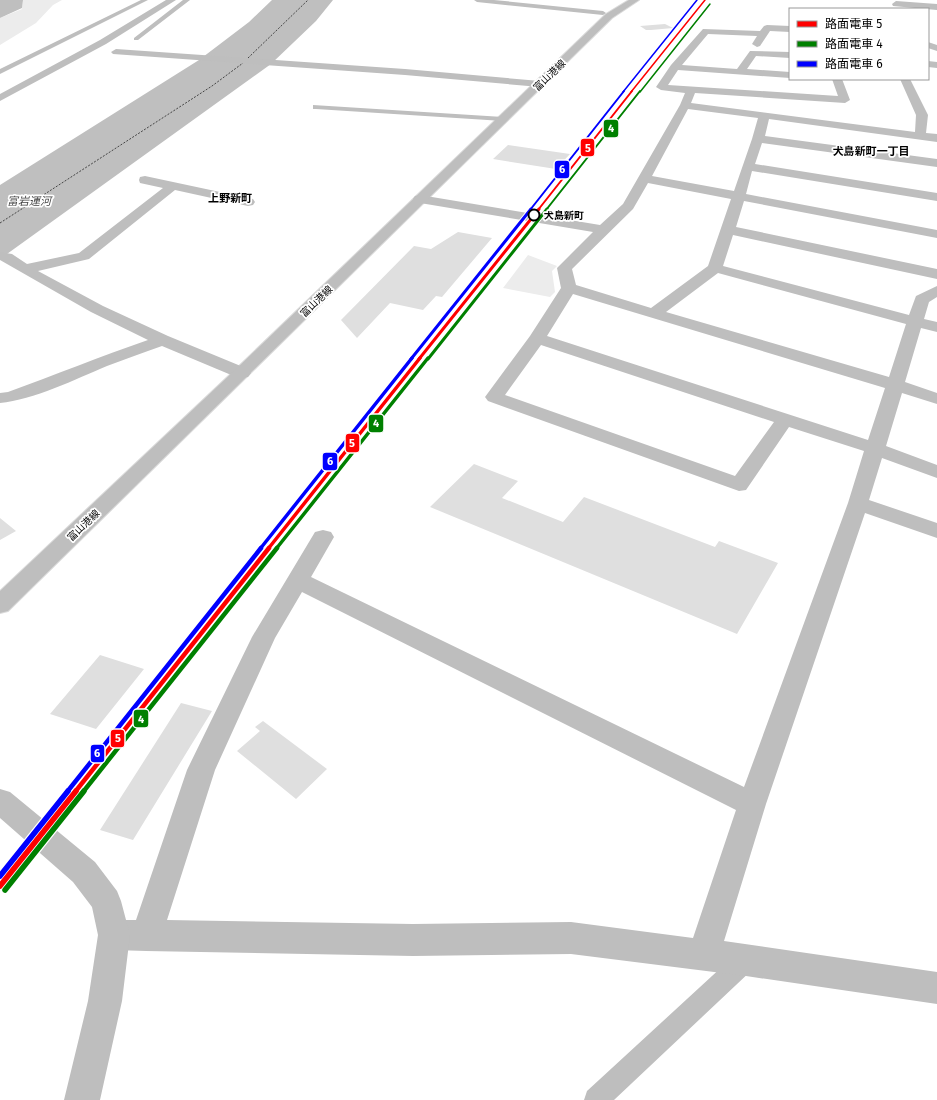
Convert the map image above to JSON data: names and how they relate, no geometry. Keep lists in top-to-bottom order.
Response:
{
  "streets": {
    "street": ["富山港線"]
  },
  "districts": ["犬島新町一丁目", "上野新町"],
  "water": ["富岩運河"],
  "places": ["犬島新町"],
  "lines": ["tram line 5", "tram line 6", "tram line 4"],
  "legend": ["路面電車 5", "路面電車 4", "路面電車 6"]
}
